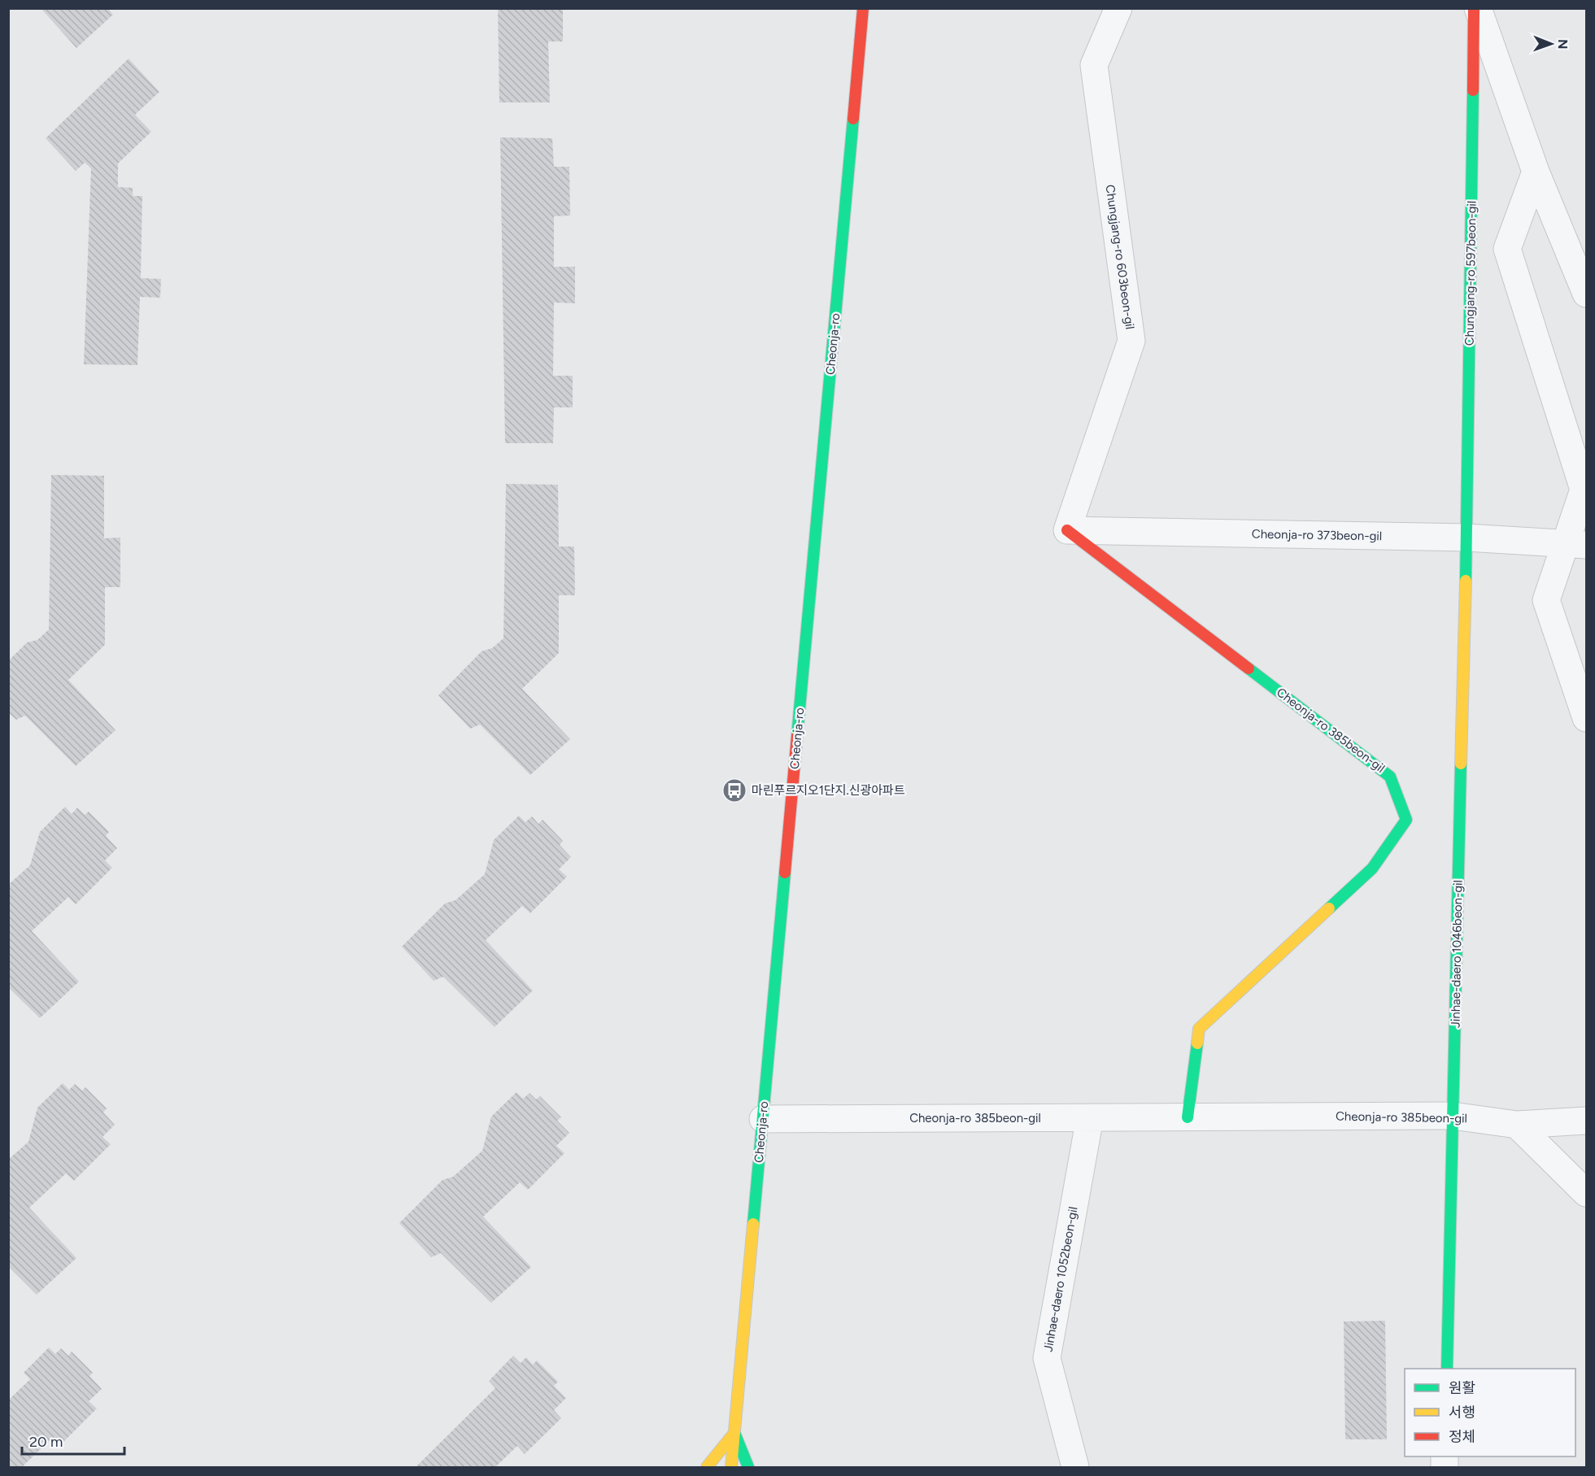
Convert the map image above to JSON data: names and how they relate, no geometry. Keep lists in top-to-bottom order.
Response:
{
  "streets": {
    "main road": [
      "Chungjang-ro 597beon-gil",
      "Cheonja-ro",
      "Cheonja-ro 385beon-gil",
      "Jinhae-daero 1046beon-gil"
    ],
    "street": ["Chungjang-ro 603beon-gil", "Cheonja-ro 373beon-gil", "Jinhae-daero 1052beon-gil"]
  },
  "crossings": [
    ["Chungjang-ro 603beon-gil", "Cheonja-ro 373beon-gil"],
    ["Chungjang-ro 603beon-gil", "Cheonja-ro 385beon-gil"],
    ["Chungjang-ro 597beon-gil", "Cheonja-ro 373beon-gil"],
    ["Chungjang-ro 597beon-gil", "Jinhae-daero 1046beon-gil"],
    ["Cheonja-ro", "Cheonja-ro 385beon-gil"],
    ["Cheonja-ro 373beon-gil", "Cheonja-ro 385beon-gil"],
    ["Cheonja-ro 373beon-gil", "Jinhae-daero 1046beon-gil"],
    ["Cheonja-ro 385beon-gil", "Jinhae-daero 1046beon-gil"],
    ["Cheonja-ro 385beon-gil", "Jinhae-daero 1052beon-gil"]
  ],
  "places": {
    "bus stop": ["마린푸르지오1단지.신광아파트"]
  },
  "legend": ["원활", "서행", "정체"],
  "scale_bar": "20 m",
  "north": "right"
}
